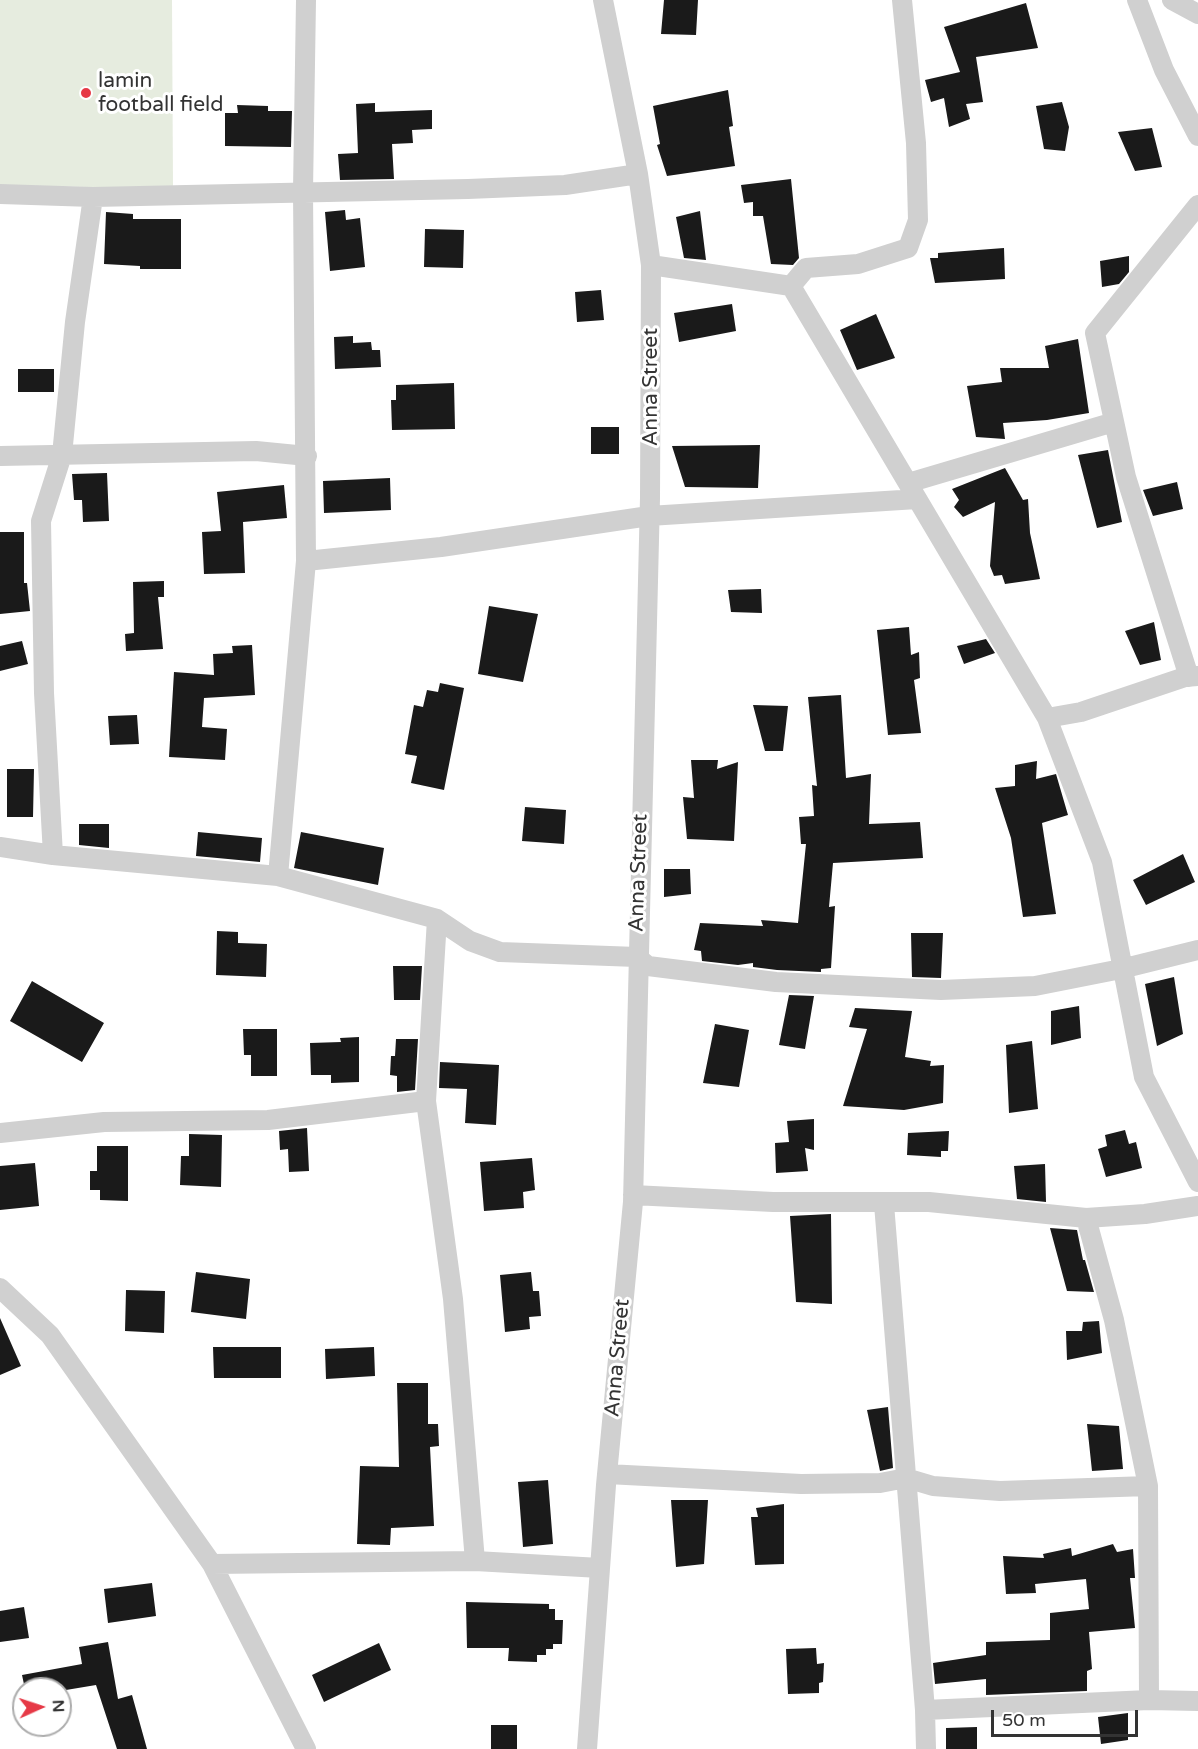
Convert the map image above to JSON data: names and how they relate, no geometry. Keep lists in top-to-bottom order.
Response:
{
  "streets": {
    "street": ["Anna Street"]
  },
  "places": ["lamin football field"],
  "scale_bar": "50 m",
  "north": "right"
}
